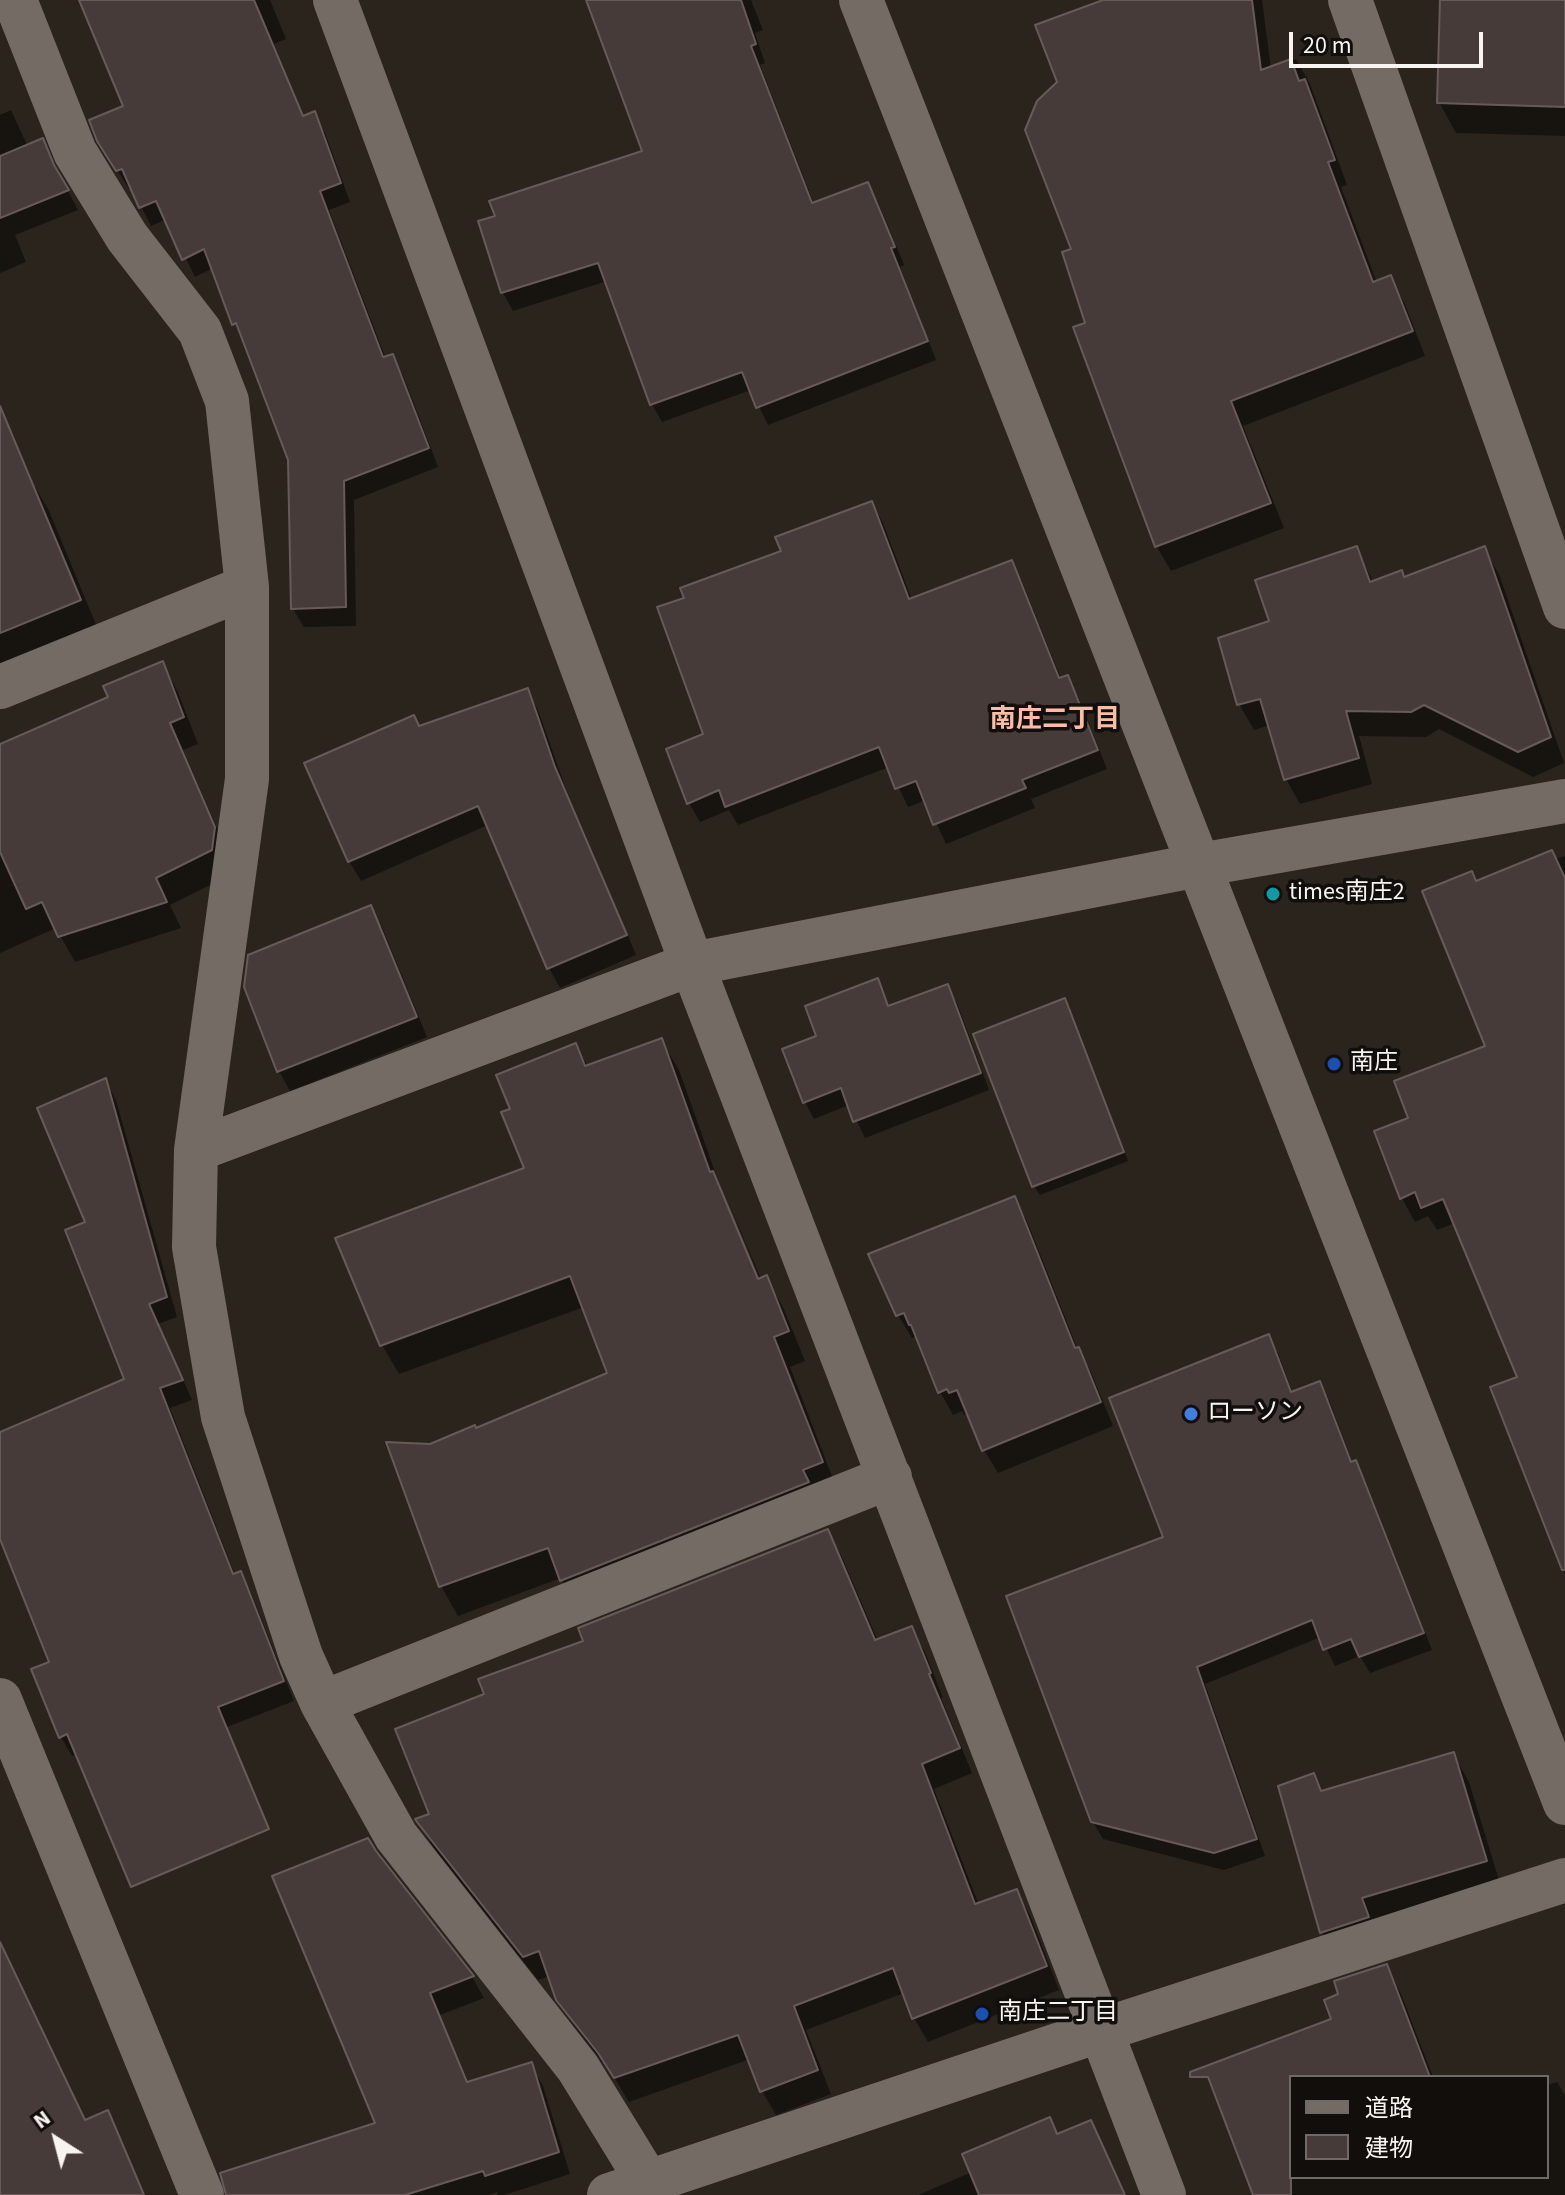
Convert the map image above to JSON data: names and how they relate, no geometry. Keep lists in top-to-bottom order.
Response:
{
  "districts": ["南庄二丁目"],
  "places": [
    "times南庄2",
    "南庄",
    "ローソン",
    "南庄二丁目"
  ],
  "legend": ["道路", "建物"],
  "scale_bar": "20 m",
  "north": "top left"
}
